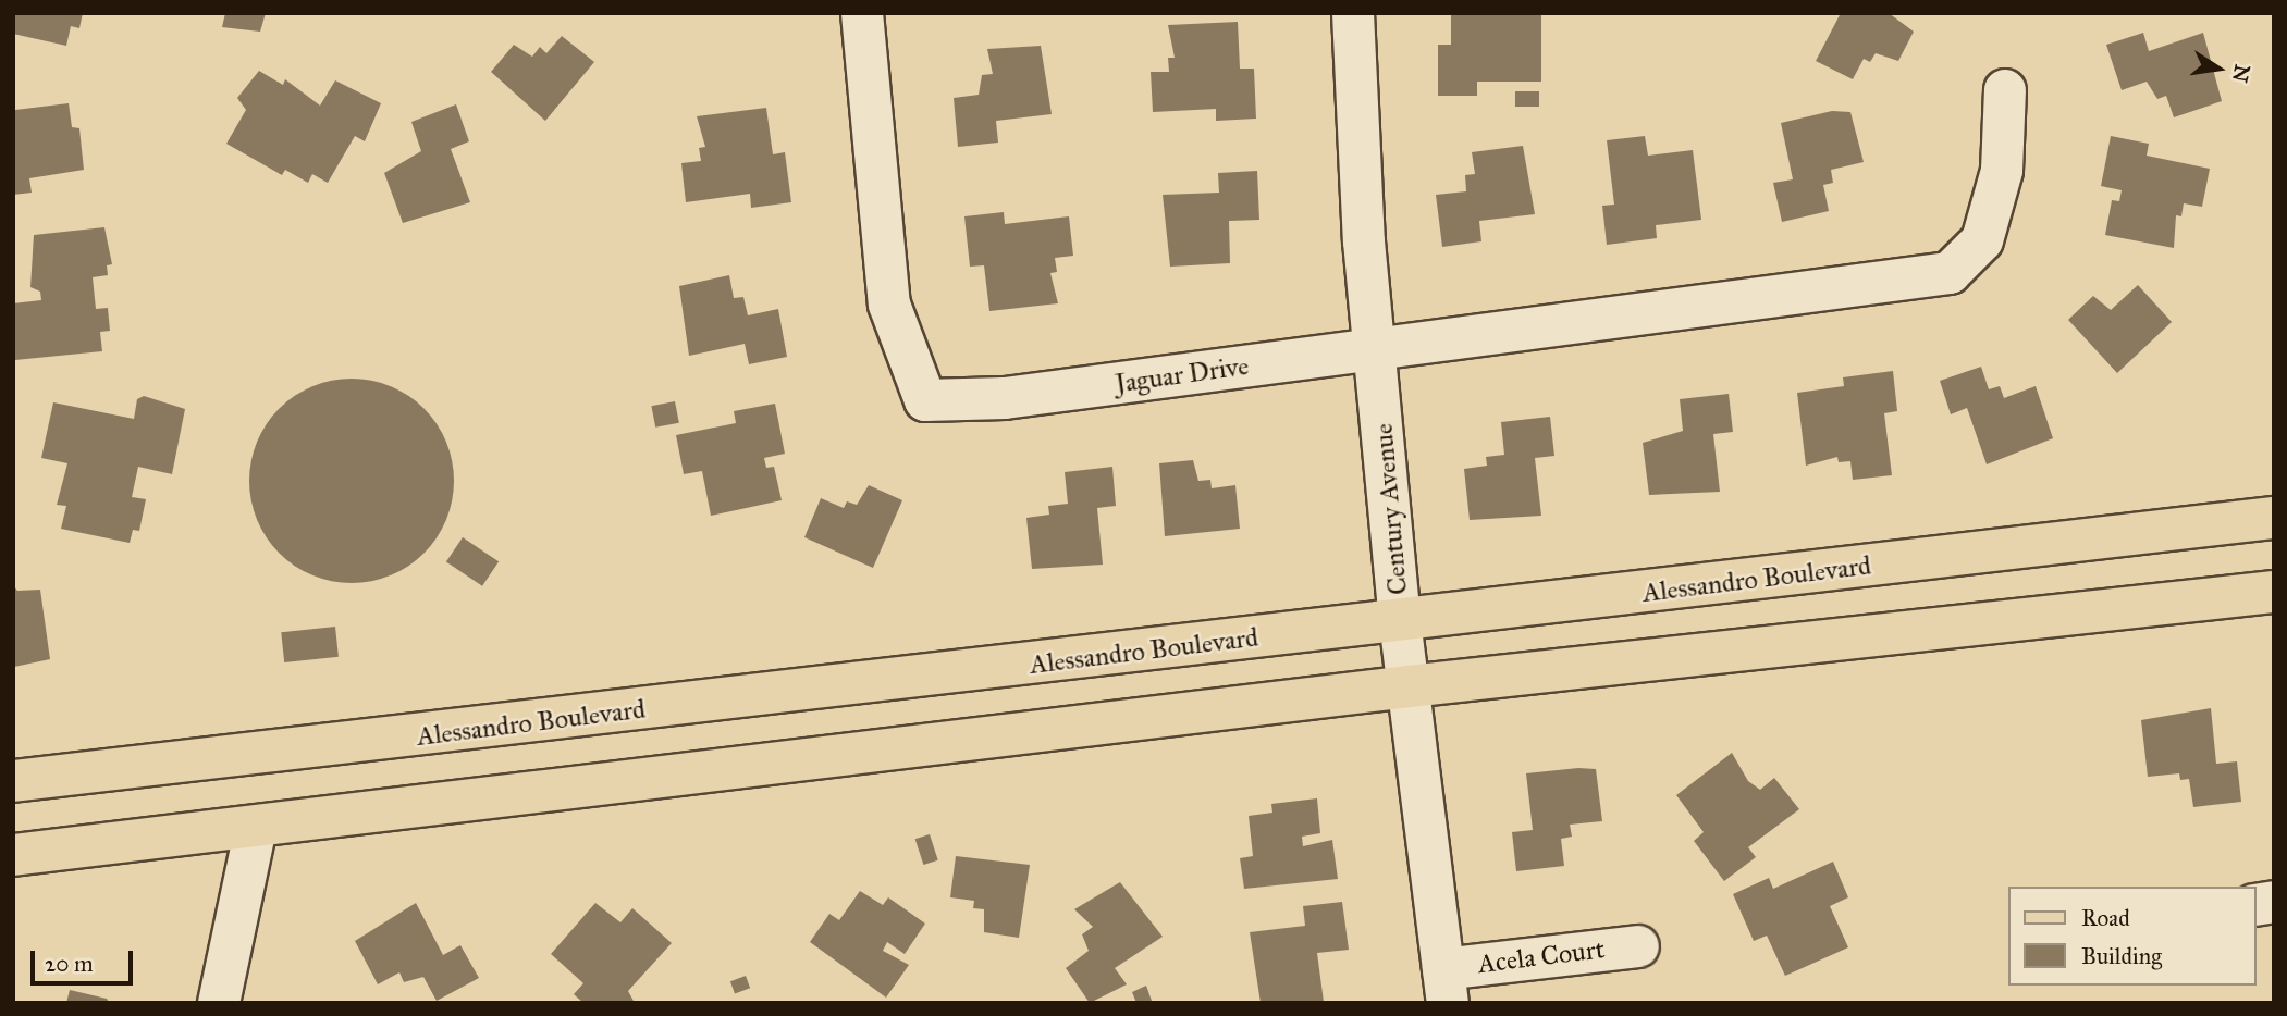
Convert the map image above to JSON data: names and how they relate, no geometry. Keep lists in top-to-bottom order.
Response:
{
  "streets": {
    "main road": ["Alessandro Boulevard"],
    "street": ["Jaguar Drive", "Century Avenue", "Acela Court"]
  },
  "crossings": [
    ["Jaguar Drive", "Century Avenue"],
    ["Century Avenue", "Alessandro Boulevard"],
    ["Century Avenue", "Acela Court"]
  ],
  "legend": ["Road", "Building"],
  "scale_bar": "20 m",
  "north": "right"
}
